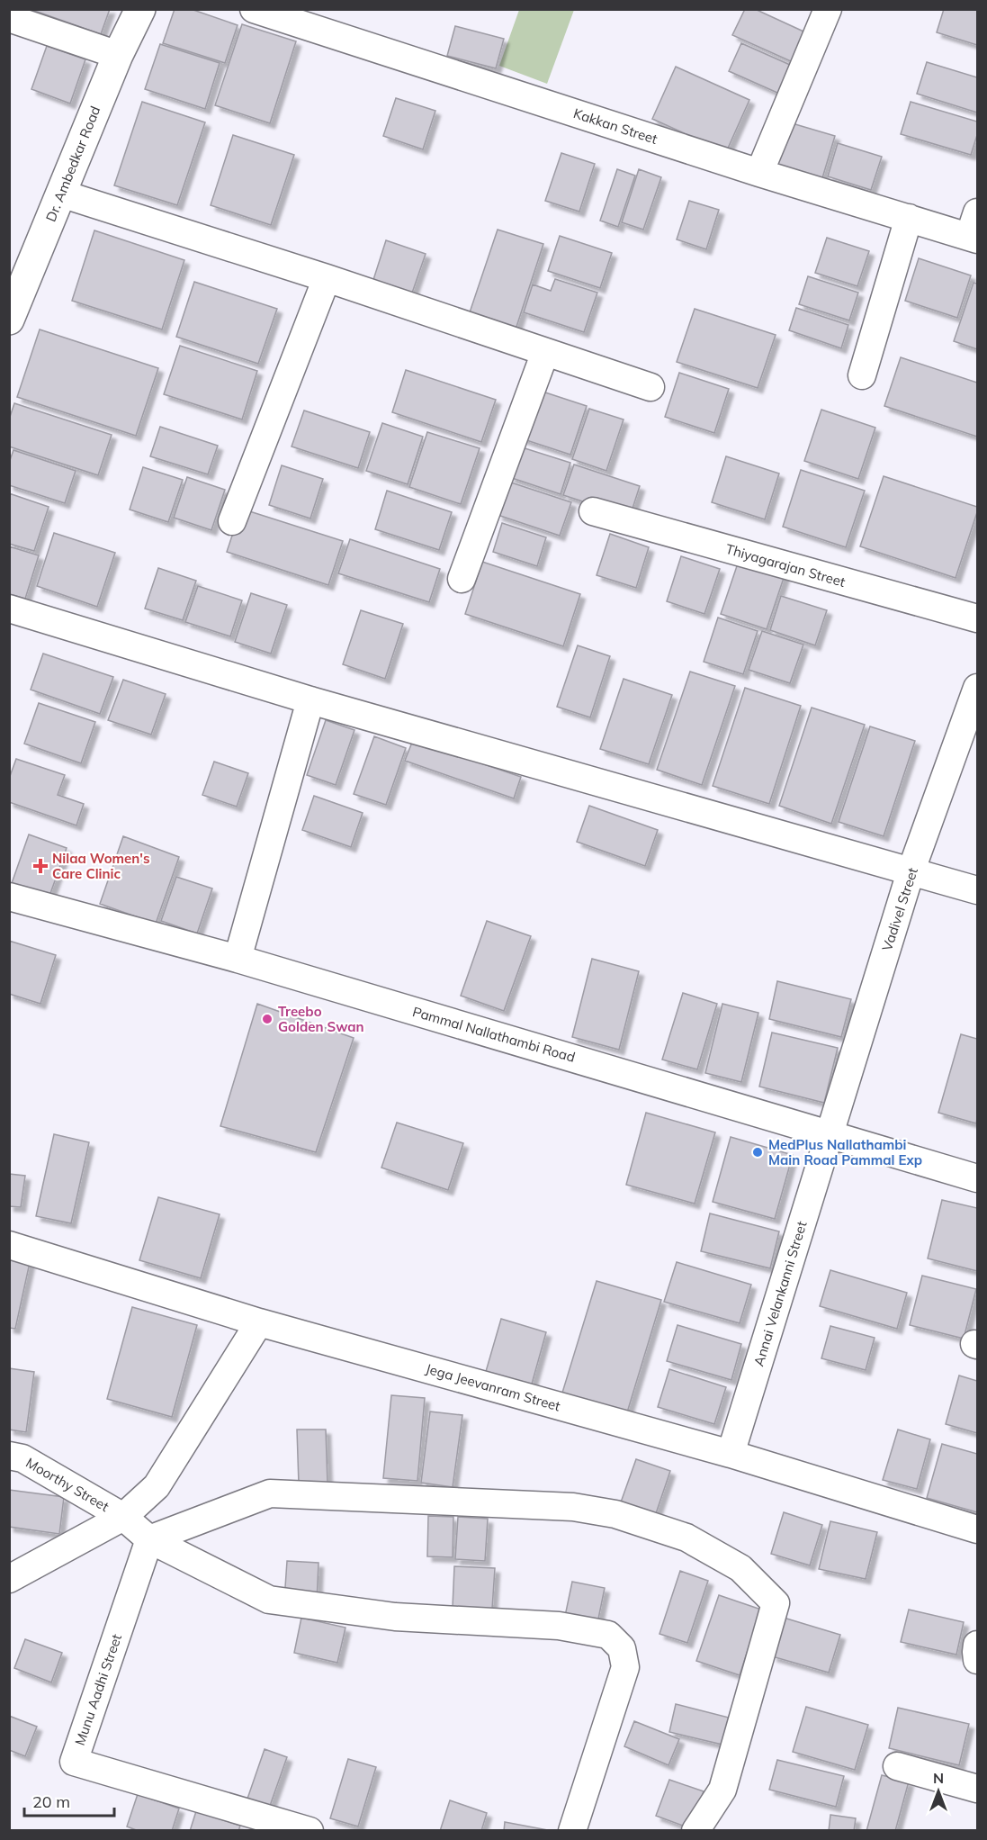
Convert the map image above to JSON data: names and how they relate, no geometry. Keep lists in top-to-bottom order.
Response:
{
  "streets": {
    "street": [
      "Kakkan Street",
      "Dr. Ambedkar Road",
      "Thiyagarajan Street",
      "Vadivel Street",
      "Pammal Nallathambi Road",
      "Annai Velankanni Street",
      "Jega Jeevanram Street",
      "Moorthy Street",
      "Munu Aadhi Street"
    ]
  },
  "crossings": [
    ["Vadivel Street", "Pammal Nallathambi Road"],
    ["Vadivel Street", "Annai Velankanni Street"],
    ["Pammal Nallathambi Road", "Annai Velankanni Street"],
    ["Annai Velankanni Street", "Jega Jeevanram Street"],
    ["Moorthy Street", "Munu Aadhi Street"]
  ],
  "places": {
    "health": ["Nilaa Women's Care Clinic"],
    "other": ["Treebo Golden Swan", "MedPlus Nallathambi Main Road Pammal Exp"]
  },
  "scale_bar": "20 m",
  "north": "top"
}
